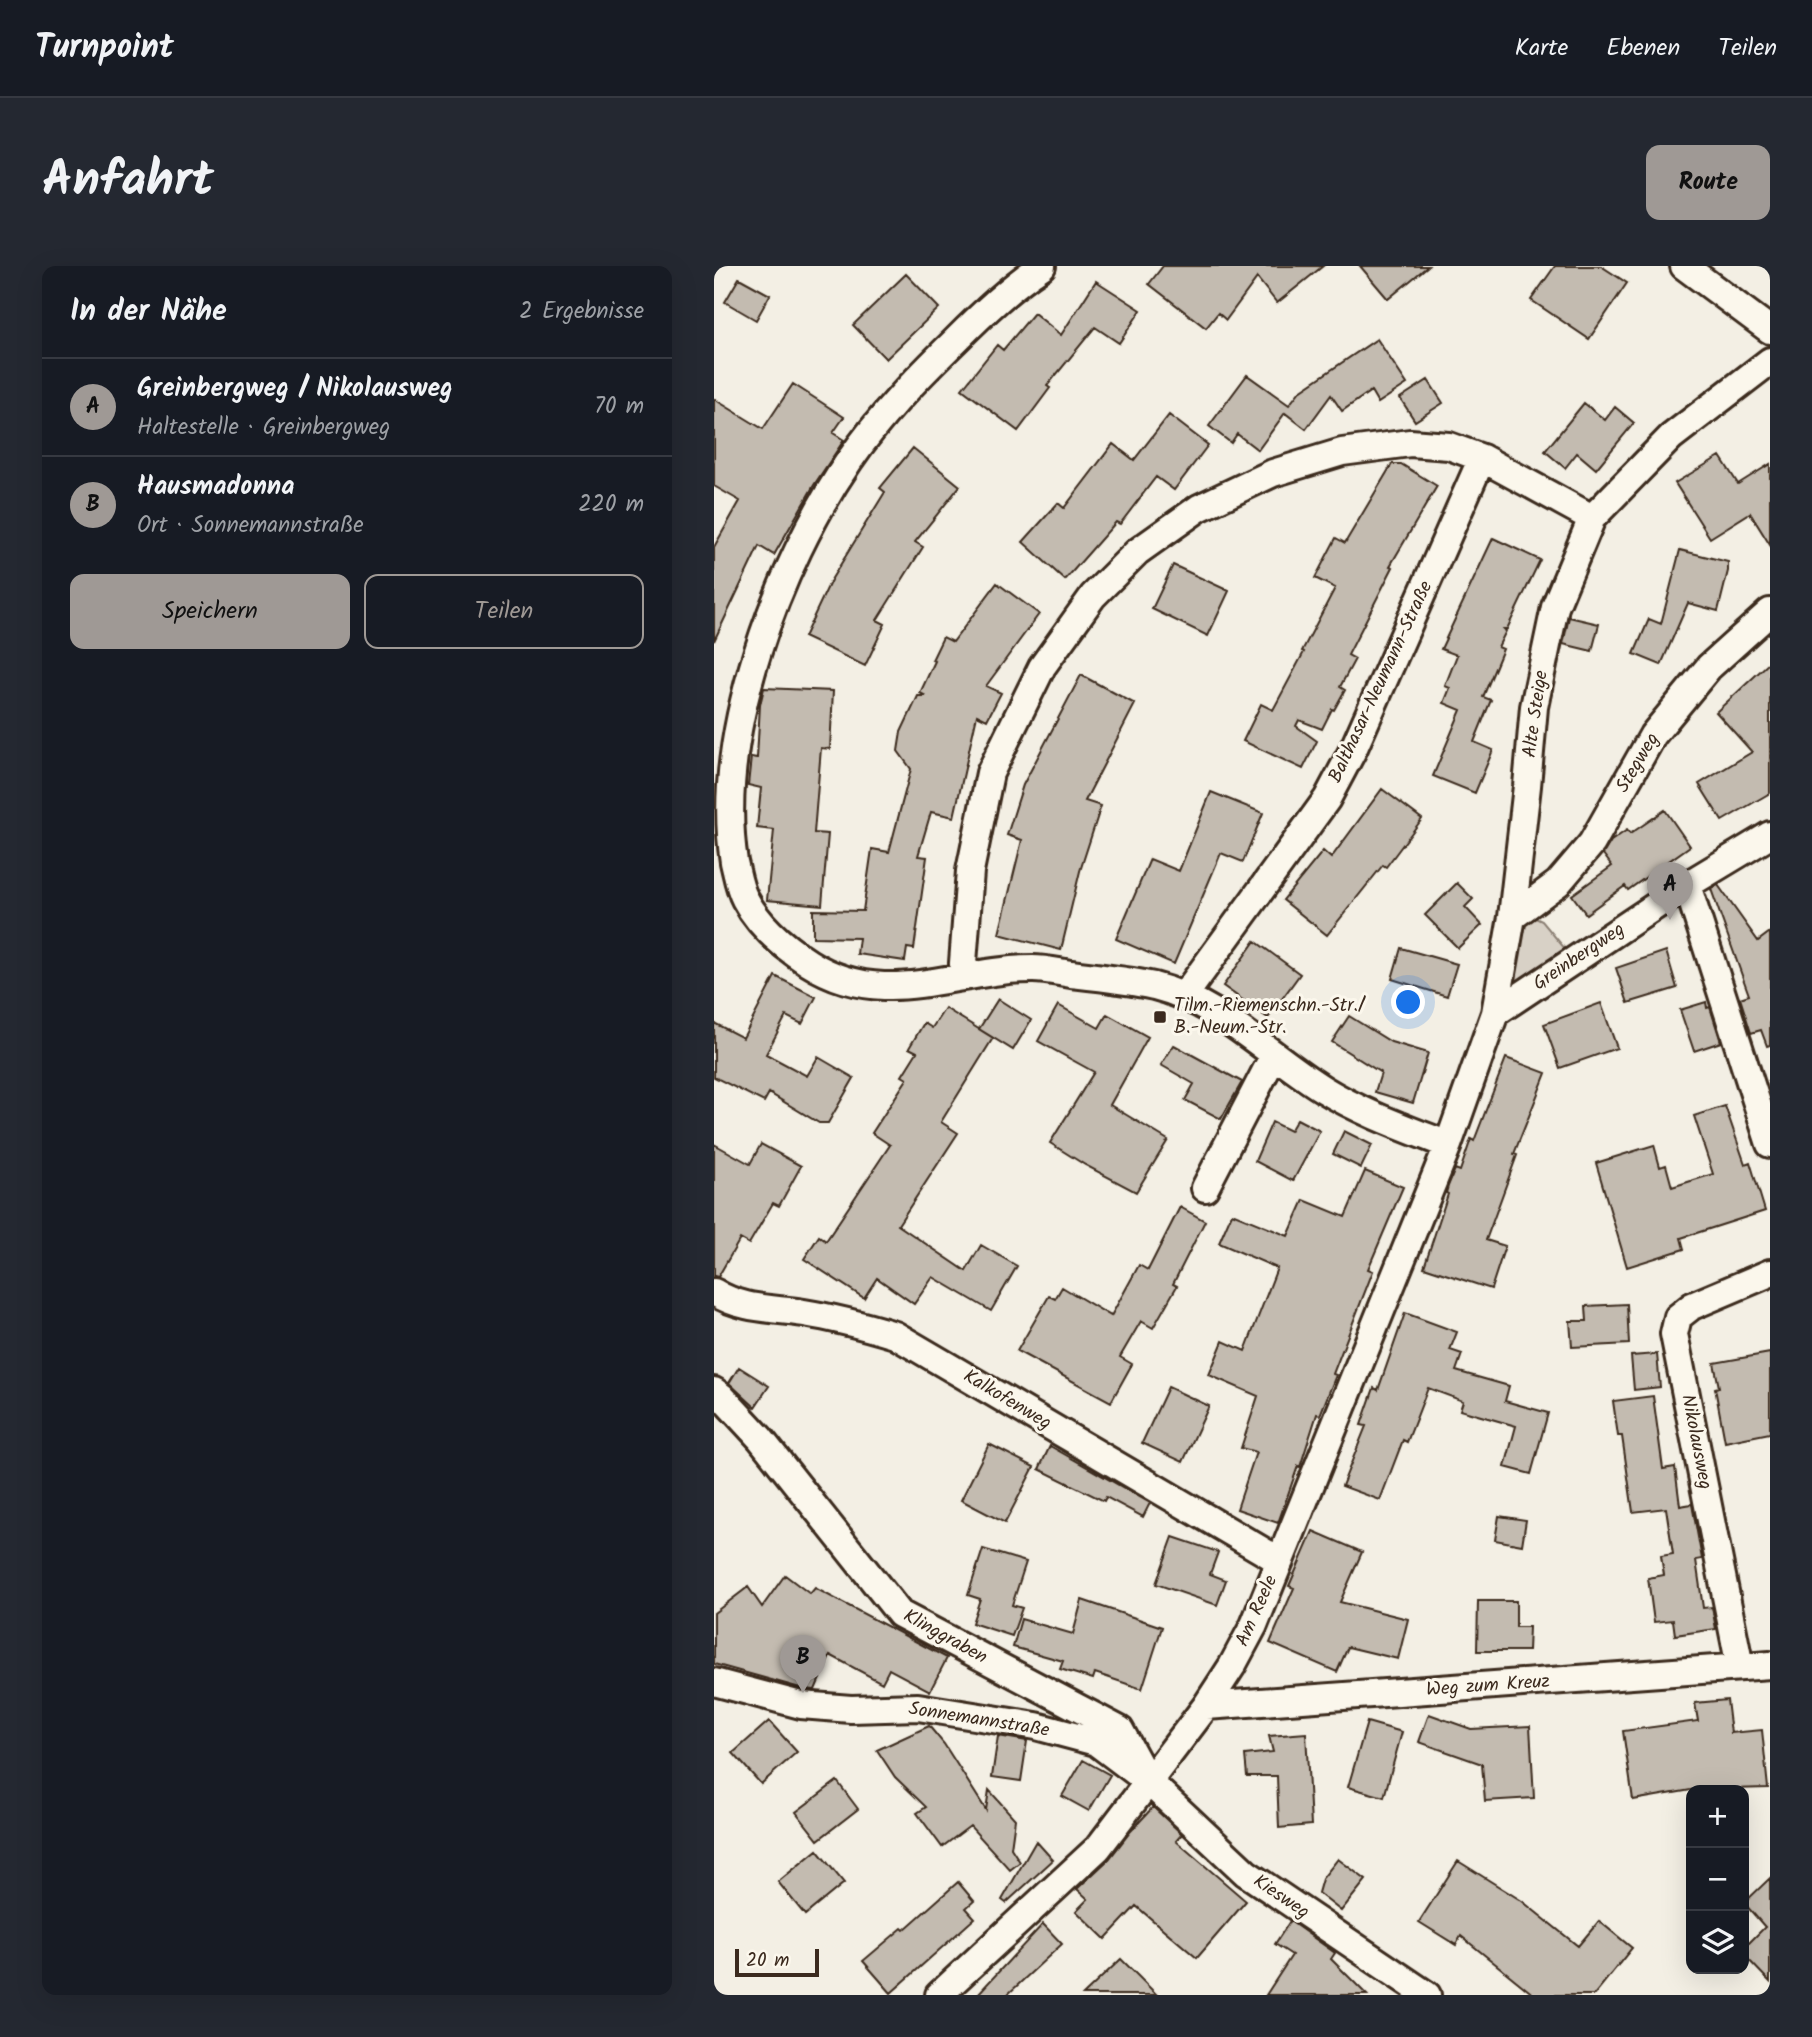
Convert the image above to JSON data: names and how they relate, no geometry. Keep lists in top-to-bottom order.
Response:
{
  "streets": {
    "street": [
      "Balthasar-Neumann-Straße",
      "Alte Steige",
      "Stegweg",
      "Greinbergweg",
      "Kalkofenweg",
      "Nikolausweg",
      "Am Reele",
      "Klinggraben",
      "Weg zum Kreuz",
      "Sonnemannstraße",
      "Kiesweg"
    ]
  },
  "crossings": [
    ["Alte Steige", "Stegweg"],
    ["Alte Steige", "Greinbergweg"],
    ["Alte Steige", "Am Reele"],
    ["Kalkofenweg", "Am Reele"],
    ["Nikolausweg", "Weg zum Kreuz"],
    ["Am Reele", "Klinggraben"],
    ["Am Reele", "Weg zum Kreuz"],
    ["Am Reele", "Sonnemannstraße"],
    ["Am Reele", "Kiesweg"],
    ["Klinggraben", "Sonnemannstraße"],
    ["Klinggraben", "Kiesweg"],
    ["Sonnemannstraße", "Kiesweg"]
  ],
  "places": {
    "transit": ["Tilm.-Riemenschn.-Str./ B.-Neum.-Str."]
  },
  "scale_bar": "20 m",
  "page": {
    "header": "Turnpoint",
    "nav": ["Karte", "Ebenen", "Teilen"],
    "title": "Anfahrt",
    "buttons": [
      "Route",
      ["Speichern", "Teilen"]
    ],
    "heading": ["In der Nähe", "2 Ergebnisse"],
    "list": [
      {
        "mark": "A",
        "name": "Greinbergweg / Nikolausweg",
        "note": "Haltestelle · Greinbergweg",
        "value": "70 m"
      },
      {
        "mark": "B",
        "name": "Hausmadonna",
        "note": "Ort · Sonnemannstraße",
        "value": "220 m"
      }
    ],
    "pins": ["A", "B"],
    "map_buttons": ["+", "−"],
    "scale": "20 m"
  }
}
